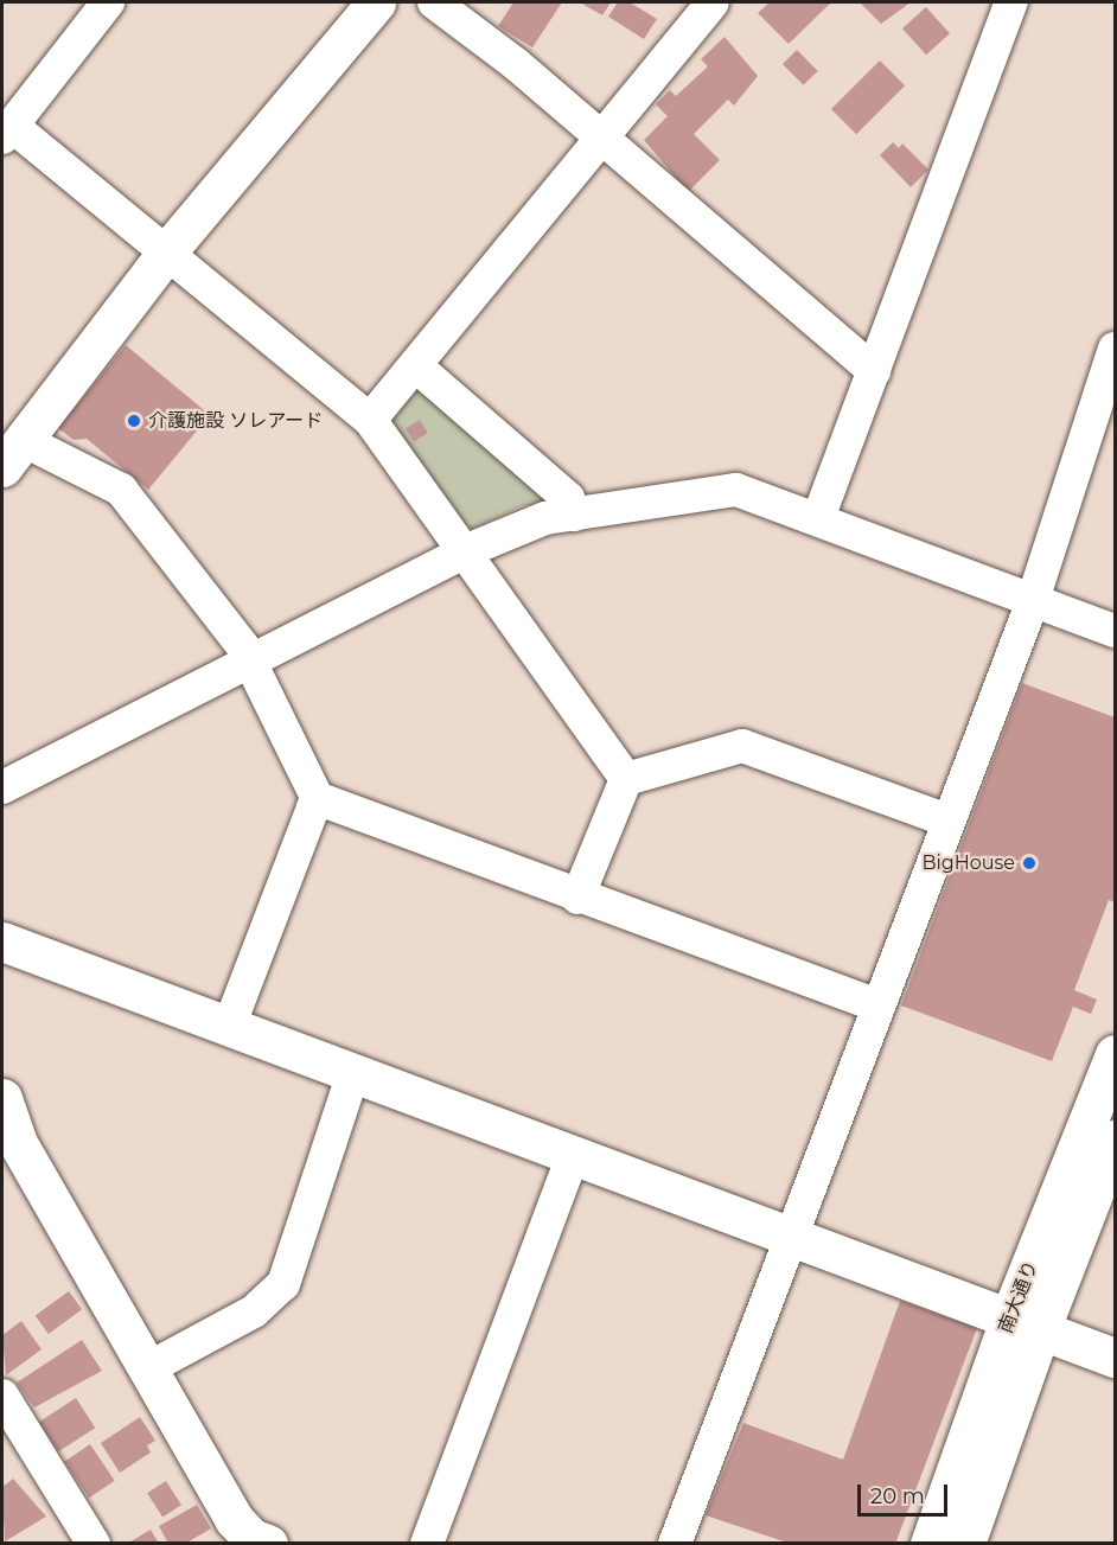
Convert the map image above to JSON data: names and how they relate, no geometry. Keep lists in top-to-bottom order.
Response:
{
  "streets": {
    "street": ["南大通り"]
  },
  "places": ["介護施設 ソレアード", "BigHouse"],
  "scale_bar": "20 m"
}
